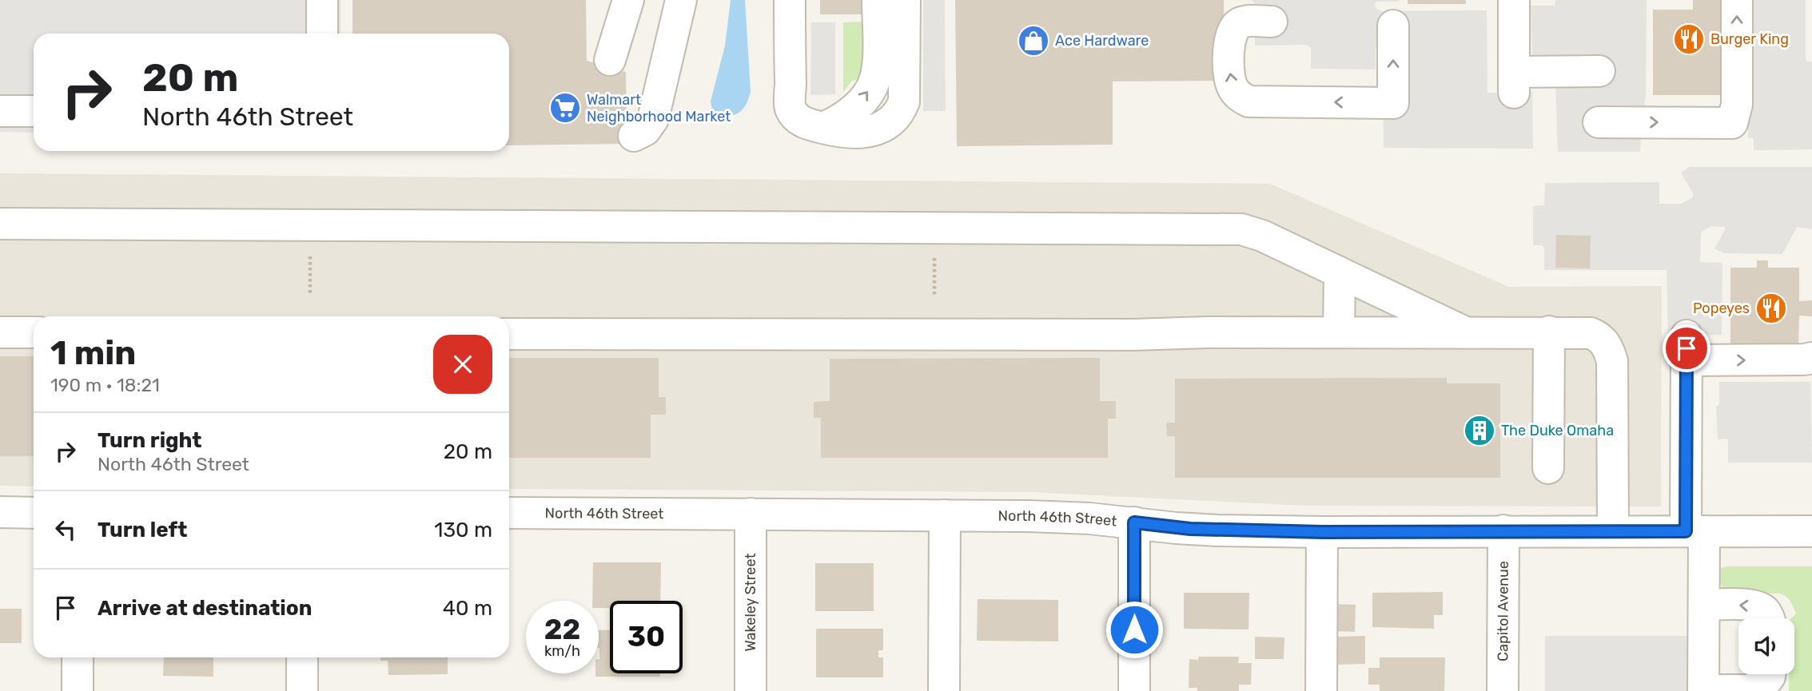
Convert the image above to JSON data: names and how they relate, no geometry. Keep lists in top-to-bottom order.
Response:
{
  "streets": {
    "street": ["North 46th Street", "Wakeley Street", "Capitol Avenue"]
  },
  "crossings": [
    ["North 46th Street", "Wakeley Street"],
    ["North 46th Street", "Capitol Avenue"]
  ],
  "places": {
    "restaurant": ["Burger King", "Popeyes"],
    "shop": ["Ace Hardware"],
    "supermarket": ["Walmart Neighborhood Market"],
    "building": ["The Duke Omaha"]
  },
  "page": {
    "turn": ["20 m", "North 46th Street"],
    "heading": ["1 min", "190 m · 18:21"],
    "list": [
      {
        "name": "Turn right",
        "note": "North 46th Street",
        "value": "20 m"
      },
      {
        "name": "Turn left",
        "value": "130 m"
      },
      {
        "name": "Arrive at destination",
        "value": "40 m"
      }
    ],
    "speed": "22 km/h",
    "limit": "30"
  }
}
